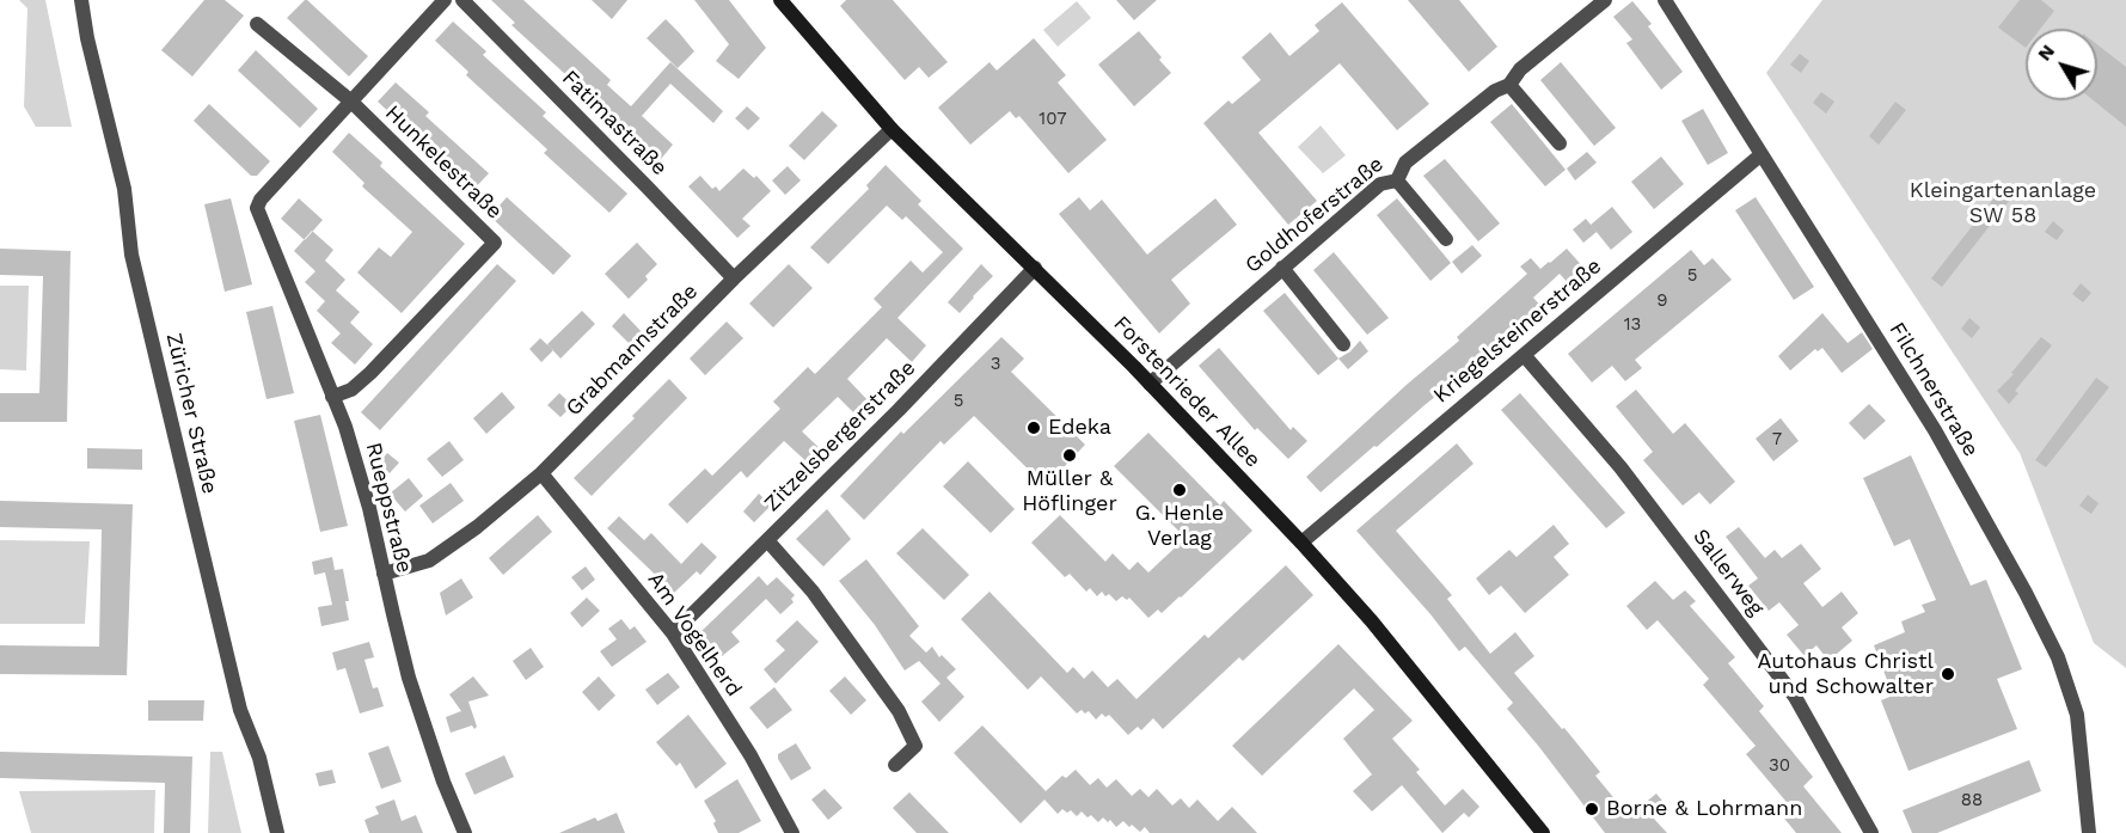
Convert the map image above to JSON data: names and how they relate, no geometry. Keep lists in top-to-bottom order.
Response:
{
  "streets": {
    "street": [
      "Fatimastraße",
      "Hunkelestraße",
      "Goldhoferstraße",
      "Kriegelsteinerstraße",
      "Grabmannstraße",
      "Filchnerstraße",
      "Forstenrieder Allee",
      "Züricher Straße",
      "Zitzelsbergerstraße",
      "Rueppstraße",
      "Sallerweg",
      "Am Vogelherd"
    ]
  },
  "crossings": [
    ["Fatimastraße", "Grabmannstraße"],
    ["Hunkelestraße", "Rueppstraße"],
    ["Goldhoferstraße", "Forstenrieder Allee"],
    ["Kriegelsteinerstraße", "Filchnerstraße"],
    ["Kriegelsteinerstraße", "Forstenrieder Allee"],
    ["Kriegelsteinerstraße", "Sallerweg"],
    ["Grabmannstraße", "Forstenrieder Allee"],
    ["Grabmannstraße", "Rueppstraße"],
    ["Grabmannstraße", "Am Vogelherd"],
    ["Forstenrieder Allee", "Zitzelsbergerstraße"],
    ["Zitzelsbergerstraße", "Am Vogelherd"]
  ],
  "parks": ["Kleingartenanlage SW 58"],
  "places": [
    "Edeka",
    "Müller & Höflinger",
    "G. Henle Verlag",
    "Autohaus Christl und Schowalter",
    "Borne & Lohrmann"
  ],
  "house_numbers": [
    "107",
    "5",
    "9",
    "13",
    "3",
    "5",
    "7",
    "30",
    "88"
  ],
  "north": "top left"
}
